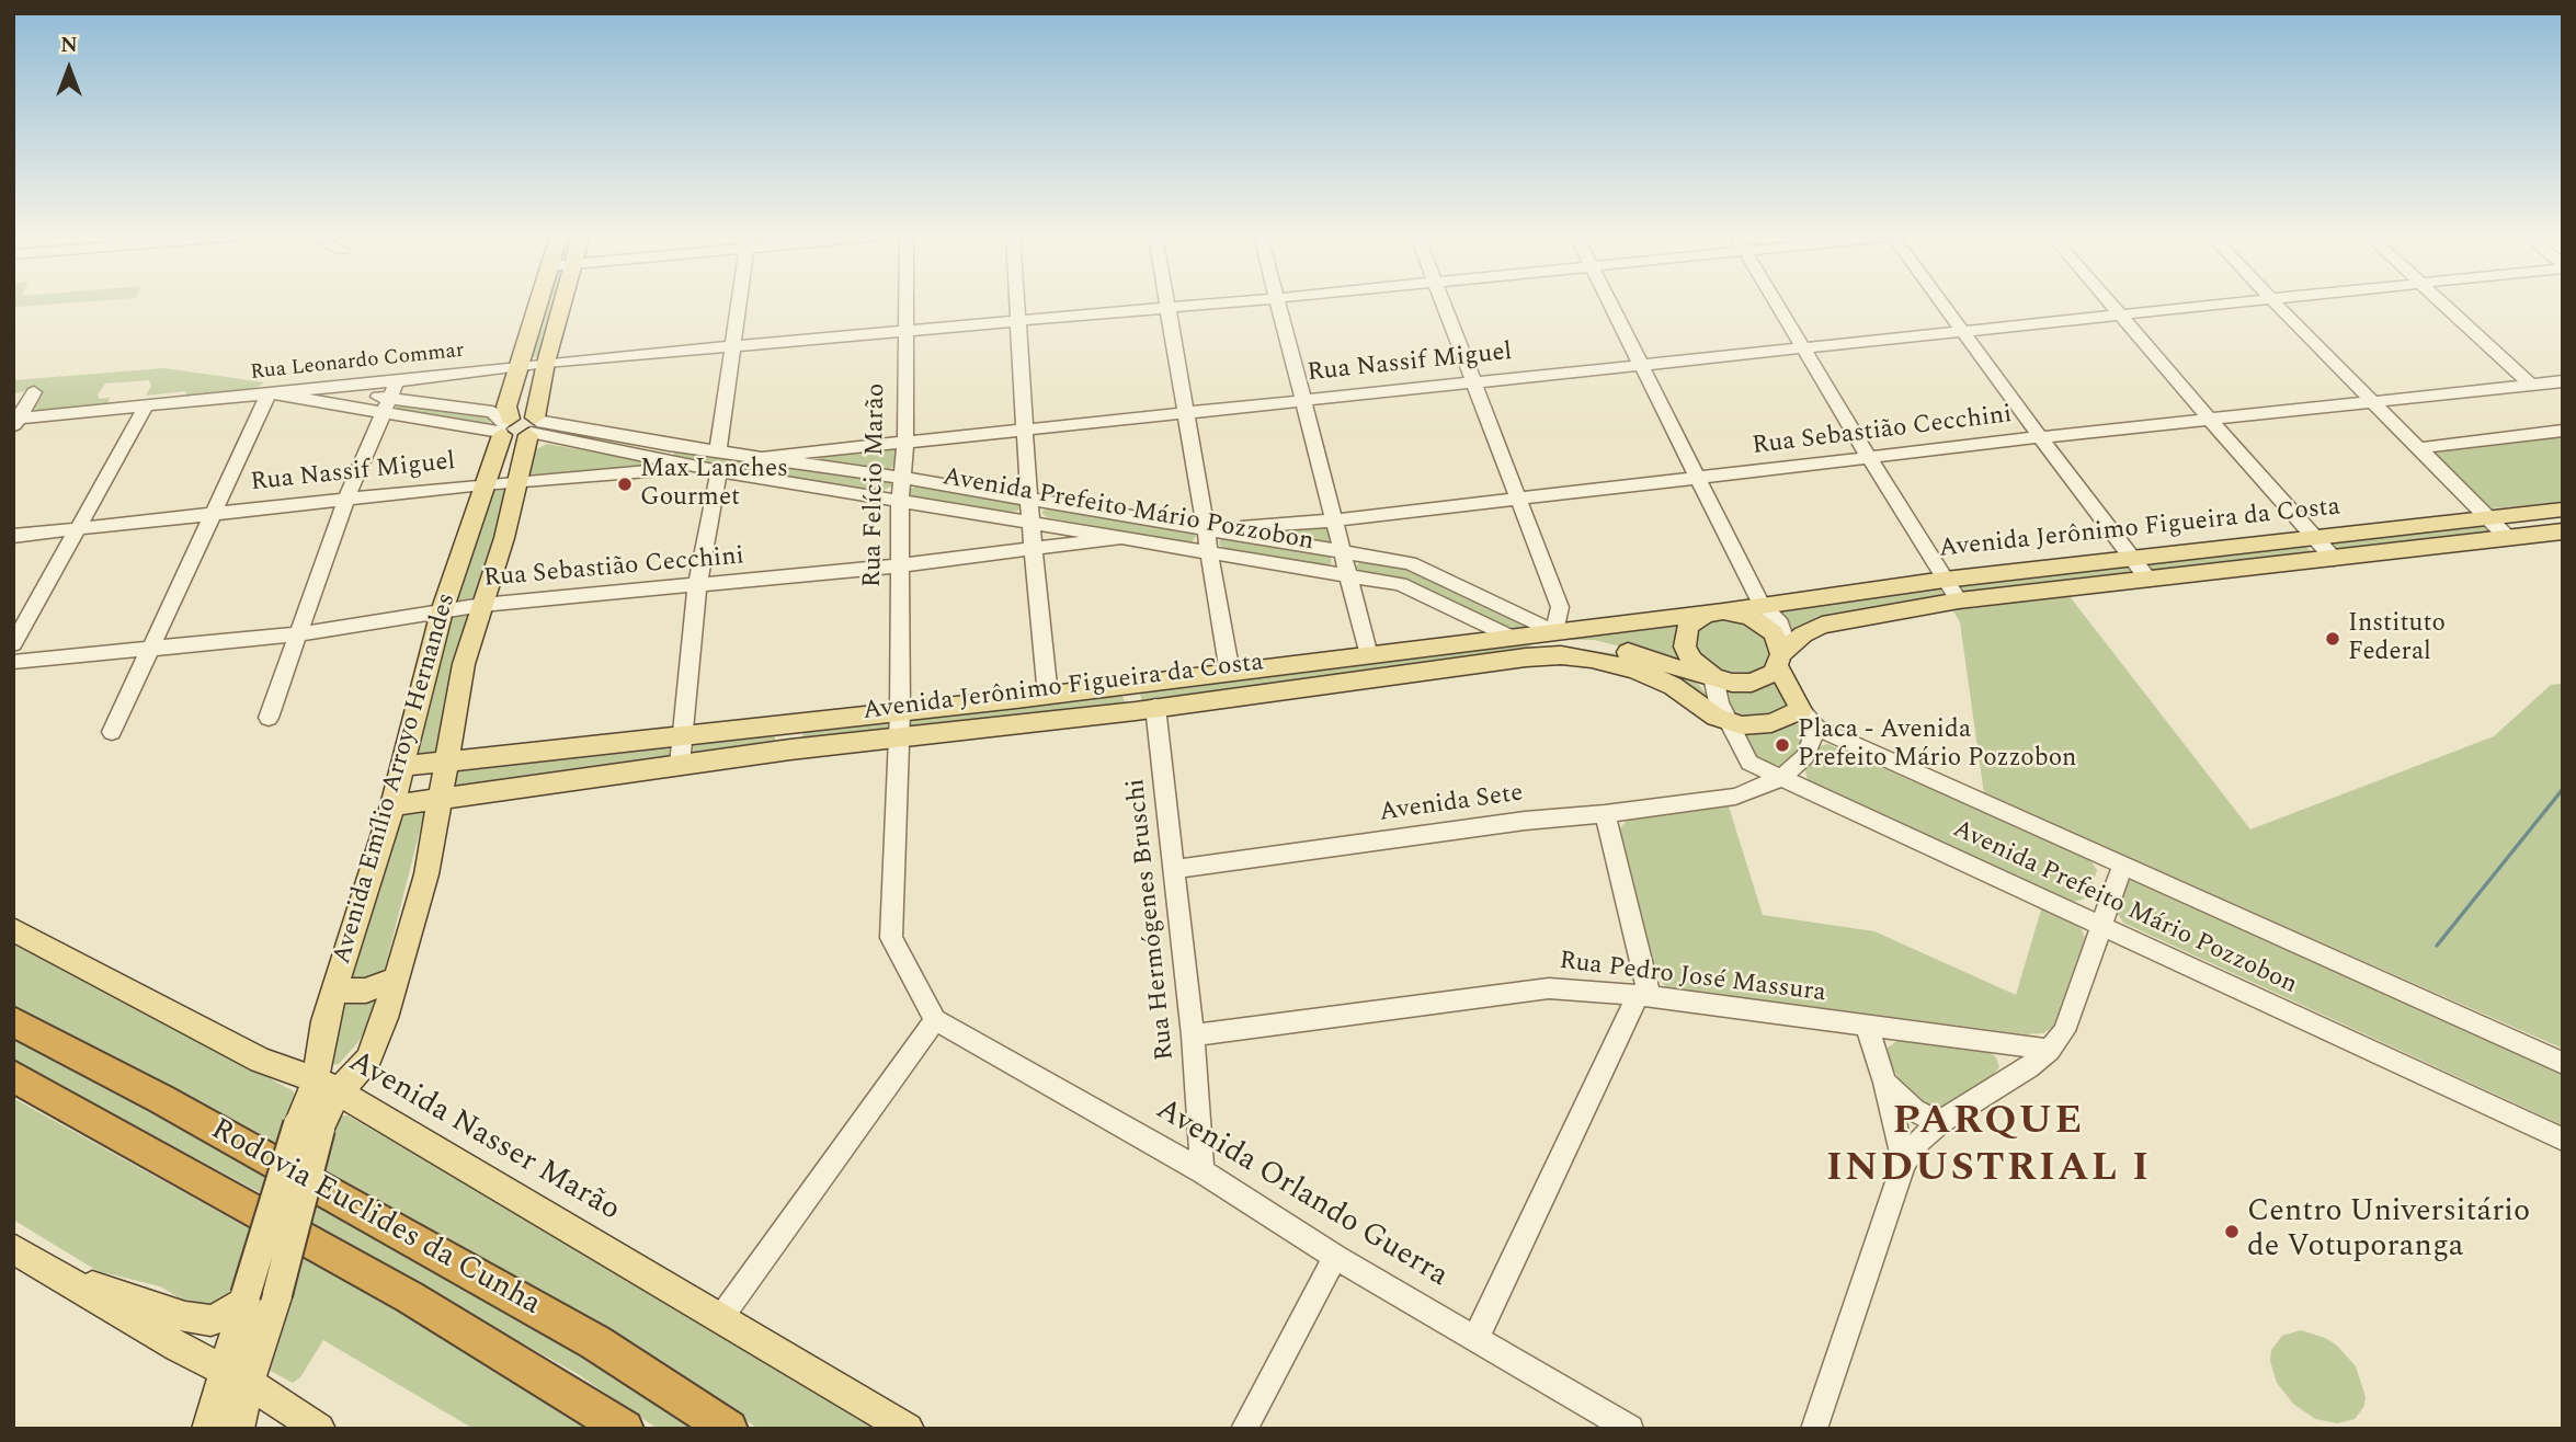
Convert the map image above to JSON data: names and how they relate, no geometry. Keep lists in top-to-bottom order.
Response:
{
  "streets": {
    "highway": ["Rodovia Euclides da Cunha"],
    "main road": [
      "Avenida Prefeito Mário Pozzobon",
      "Avenida Jerônimo Figueira da Costa",
      "Avenida Emílio Arroyo Hernandes",
      "Avenida Nasser Marão"
    ],
    "street": [
      "Rua Leonardo Commar",
      "Rua Nassif Miguel",
      "Rua Sebastião Cecchini",
      "Rua Felício Marão",
      "Avenida Sete",
      "Rua Hermógenes Bruschi",
      "Rua Pedro José Massura",
      "Avenida Orlando Guerra"
    ]
  },
  "crossings": [
    ["Rua Leonardo Commar", "Rua Felício Marão"],
    ["Rua Leonardo Commar", "Avenida Emílio Arroyo Hernandes"],
    ["Rua Nassif Miguel", "Rua Felício Marão"],
    ["Rua Nassif Miguel", "Avenida Prefeito Mário Pozzobon"],
    ["Rua Nassif Miguel", "Avenida Emílio Arroyo Hernandes"],
    ["Rua Sebastião Cecchini", "Rua Felício Marão"],
    ["Rua Sebastião Cecchini", "Avenida Prefeito Mário Pozzobon"],
    ["Rua Sebastião Cecchini", "Avenida Emílio Arroyo Hernandes"],
    ["Rua Felício Marão", "Avenida Prefeito Mário Pozzobon"],
    ["Rua Felício Marão", "Avenida Jerônimo Figueira da Costa"],
    ["Rua Felício Marão", "Avenida Orlando Guerra"],
    ["Avenida Prefeito Mário Pozzobon", "Avenida Jerônimo Figueira da Costa"],
    ["Avenida Prefeito Mário Pozzobon", "Avenida Emílio Arroyo Hernandes"],
    ["Avenida Prefeito Mário Pozzobon", "Avenida Sete"],
    ["Avenida Jerônimo Figueira da Costa", "Avenida Emílio Arroyo Hernandes"],
    ["Avenida Jerônimo Figueira da Costa", "Rua Hermógenes Bruschi"],
    ["Avenida Emílio Arroyo Hernandes", "Avenida Nasser Marão"],
    ["Avenida Sete", "Rua Hermógenes Bruschi"],
    ["Rua Hermógenes Bruschi", "Rua Pedro José Massura"],
    ["Rua Hermógenes Bruschi", "Avenida Orlando Guerra"]
  ],
  "districts": ["PARQUE INDUSTRIAL I"],
  "places": [
    "Max Lanches Gourmet",
    "Instituto Federal",
    "Placa - Avenida Prefeito Mário Pozzobon",
    "Centro Universitário de Votuporanga"
  ],
  "north": "top"
}
